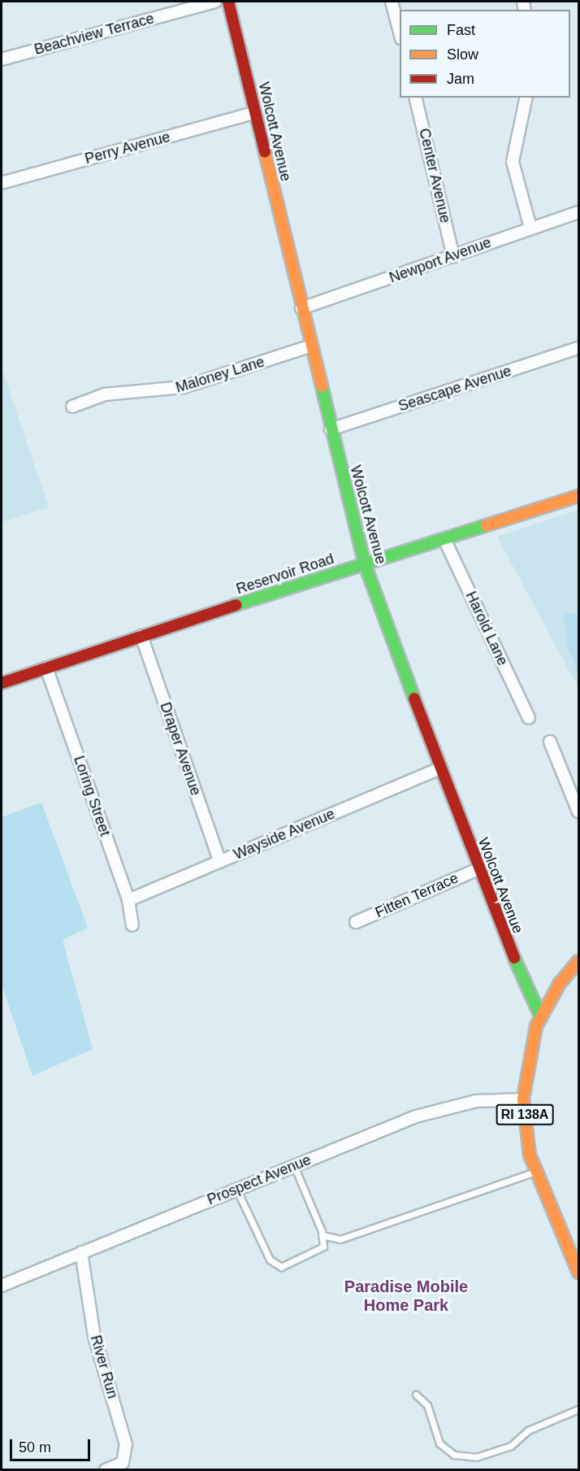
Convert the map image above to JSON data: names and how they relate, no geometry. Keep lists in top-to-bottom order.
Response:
{
  "streets": {
    "street": [
      "Beachview Terrace",
      "Wolcott Avenue",
      "Perry Avenue",
      "Center Avenue",
      "Newport Avenue",
      "Maloney Lane",
      "Seascape Avenue",
      "Reservoir Road",
      "Harold Lane",
      "Draper Avenue",
      "Loring Street",
      "Wayside Avenue",
      "Fitten Terrace",
      "RI 138A",
      "Prospect Avenue",
      "River Run"
    ]
  },
  "crossings": [
    ["Wolcott Avenue", "Perry Avenue"],
    ["Wolcott Avenue", "Newport Avenue"],
    ["Wolcott Avenue", "Maloney Lane"],
    ["Wolcott Avenue", "Seascape Avenue"],
    ["Wolcott Avenue", "Reservoir Road"],
    ["Wolcott Avenue", "Wayside Avenue"],
    ["Wolcott Avenue", "Fitten Terrace"],
    ["Wolcott Avenue", "RI 138A"],
    ["Center Avenue", "Newport Avenue"],
    ["Reservoir Road", "Harold Lane"],
    ["Reservoir Road", "Draper Avenue"],
    ["Reservoir Road", "Loring Street"],
    ["Draper Avenue", "Wayside Avenue"],
    ["Loring Street", "Wayside Avenue"],
    ["RI 138A", "Prospect Avenue"],
    ["Prospect Avenue", "River Run"]
  ],
  "districts": ["Paradise Mobile Home Park"],
  "legend": ["Fast", "Slow", "Jam"],
  "scale_bar": "50 m"
}
